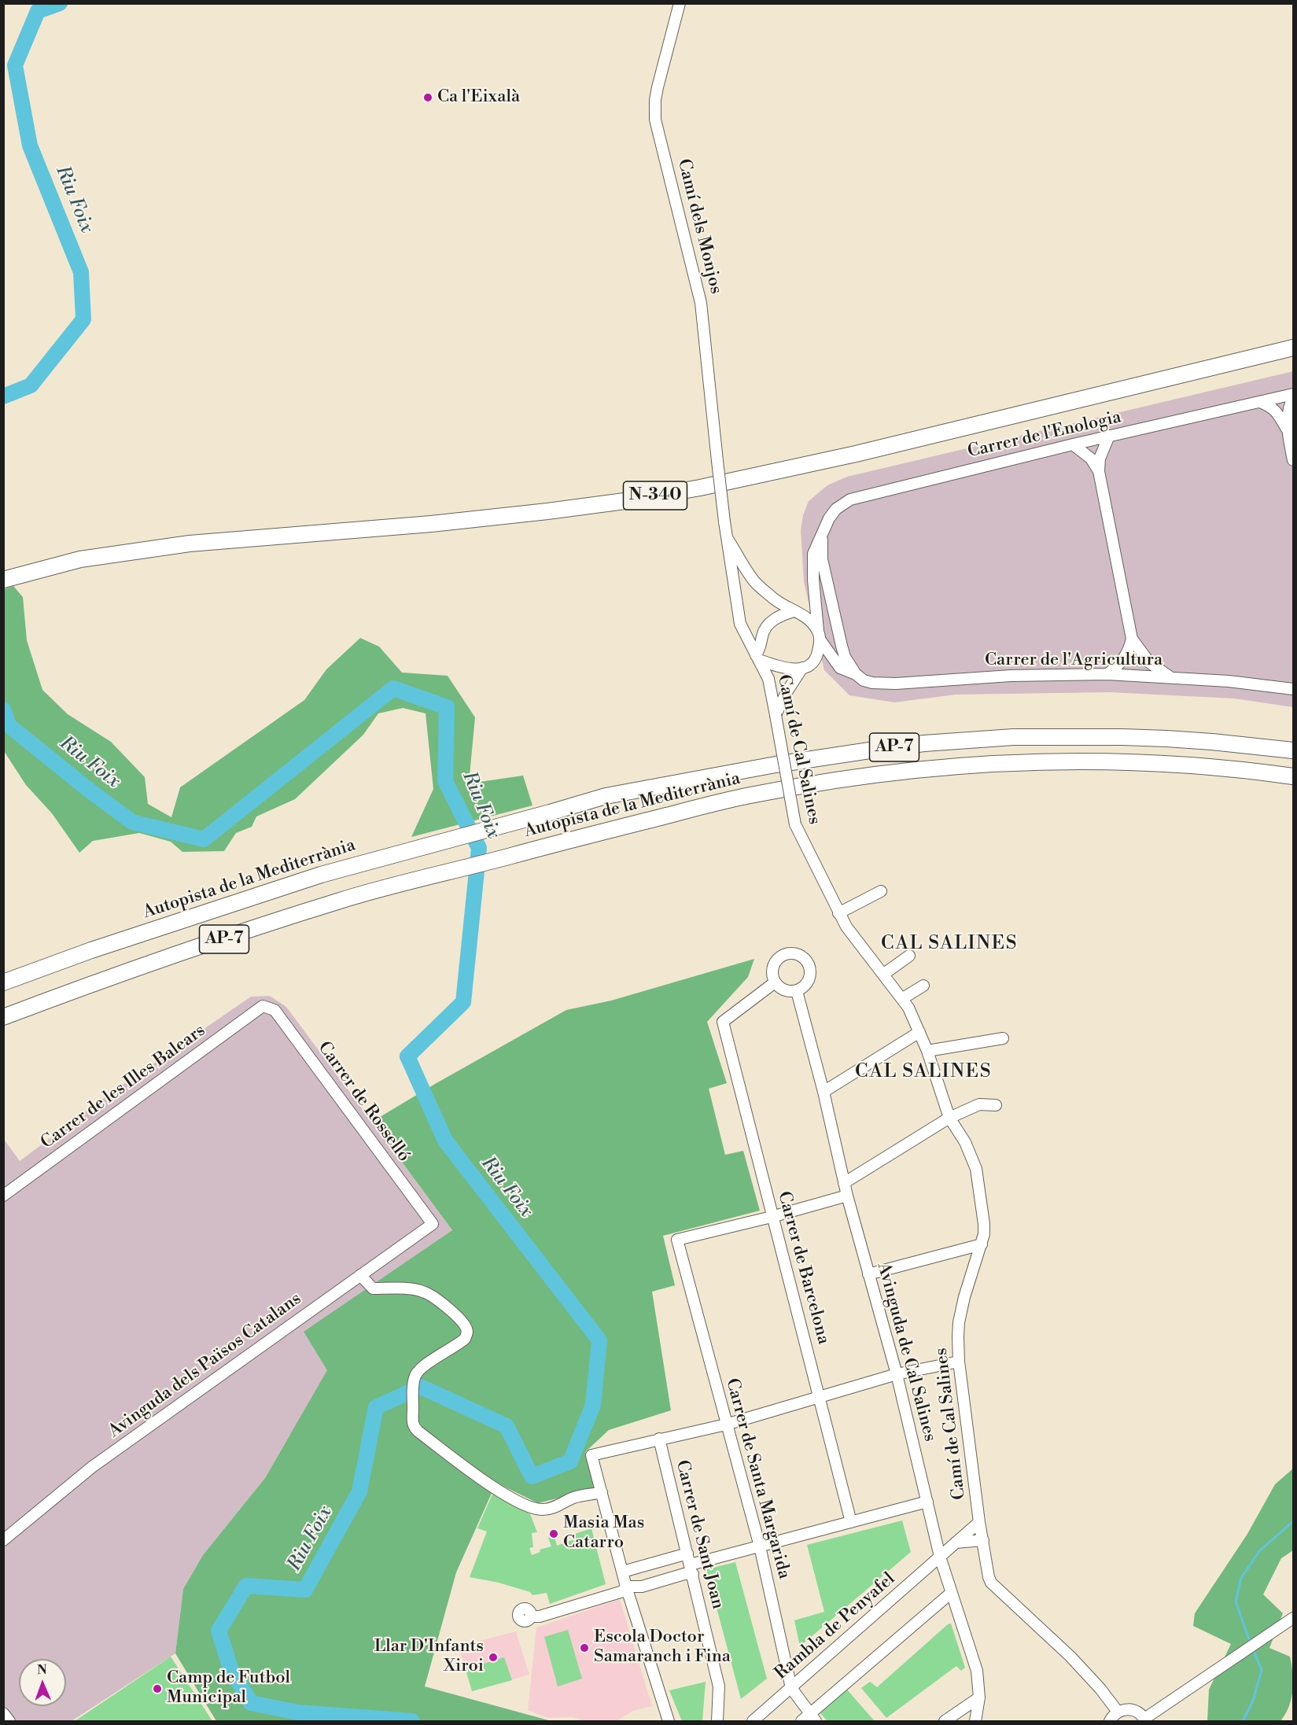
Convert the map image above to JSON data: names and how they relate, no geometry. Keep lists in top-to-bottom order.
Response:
{
  "streets": {
    "highway": ["N-340", "AP-7", "Autopista de la Mediterrània"],
    "street": [
      "Camí dels Monjos",
      "Carrer de l'Enologia",
      "Carrer de l'Agricultura",
      "Camí de Cal Salines",
      "Carrer de les Illes Balears",
      "Carrer de Rosselló",
      "Carrer de Barcelona",
      "Avinguda de Cal Salines",
      "Avinguda dels Països Catalans",
      "Carrer de Santa Margarida",
      "Carrer de Sant Joan",
      "Rambla de Penyafel"
    ]
  },
  "crossings": [
    ["Camí dels Monjos", "Camí de Cal Salines"],
    ["Carrer de l'Enologia", "Carrer de l'Agricultura"],
    ["Carrer de l'Enologia", "Camí de Cal Salines"],
    ["Carrer de l'Agricultura", "Camí de Cal Salines"],
    ["Camí de Cal Salines", "Rambla de Penyafel"],
    ["Carrer de les Illes Balears", "Carrer de Rosselló"],
    ["Carrer de Rosselló", "Avinguda dels Països Catalans"],
    ["Carrer de Barcelona", "Avinguda de Cal Salines"],
    ["Carrer de Barcelona", "Carrer de Santa Margarida"],
    ["Avinguda de Cal Salines", "Rambla de Penyafel"],
    ["Carrer de Santa Margarida", "Rambla de Penyafel"]
  ],
  "districts": ["CAL SALINES", "CAL SALINES"],
  "water": ["Riu Foix"],
  "places": [
    "Ca l'Eixalà",
    "Masia Mas Catarro",
    "Escola Doctor Samaranch i Fina",
    "Llar D'Infants Xiroi",
    "Camp de Futbol Municipal"
  ],
  "north": "top"
}
